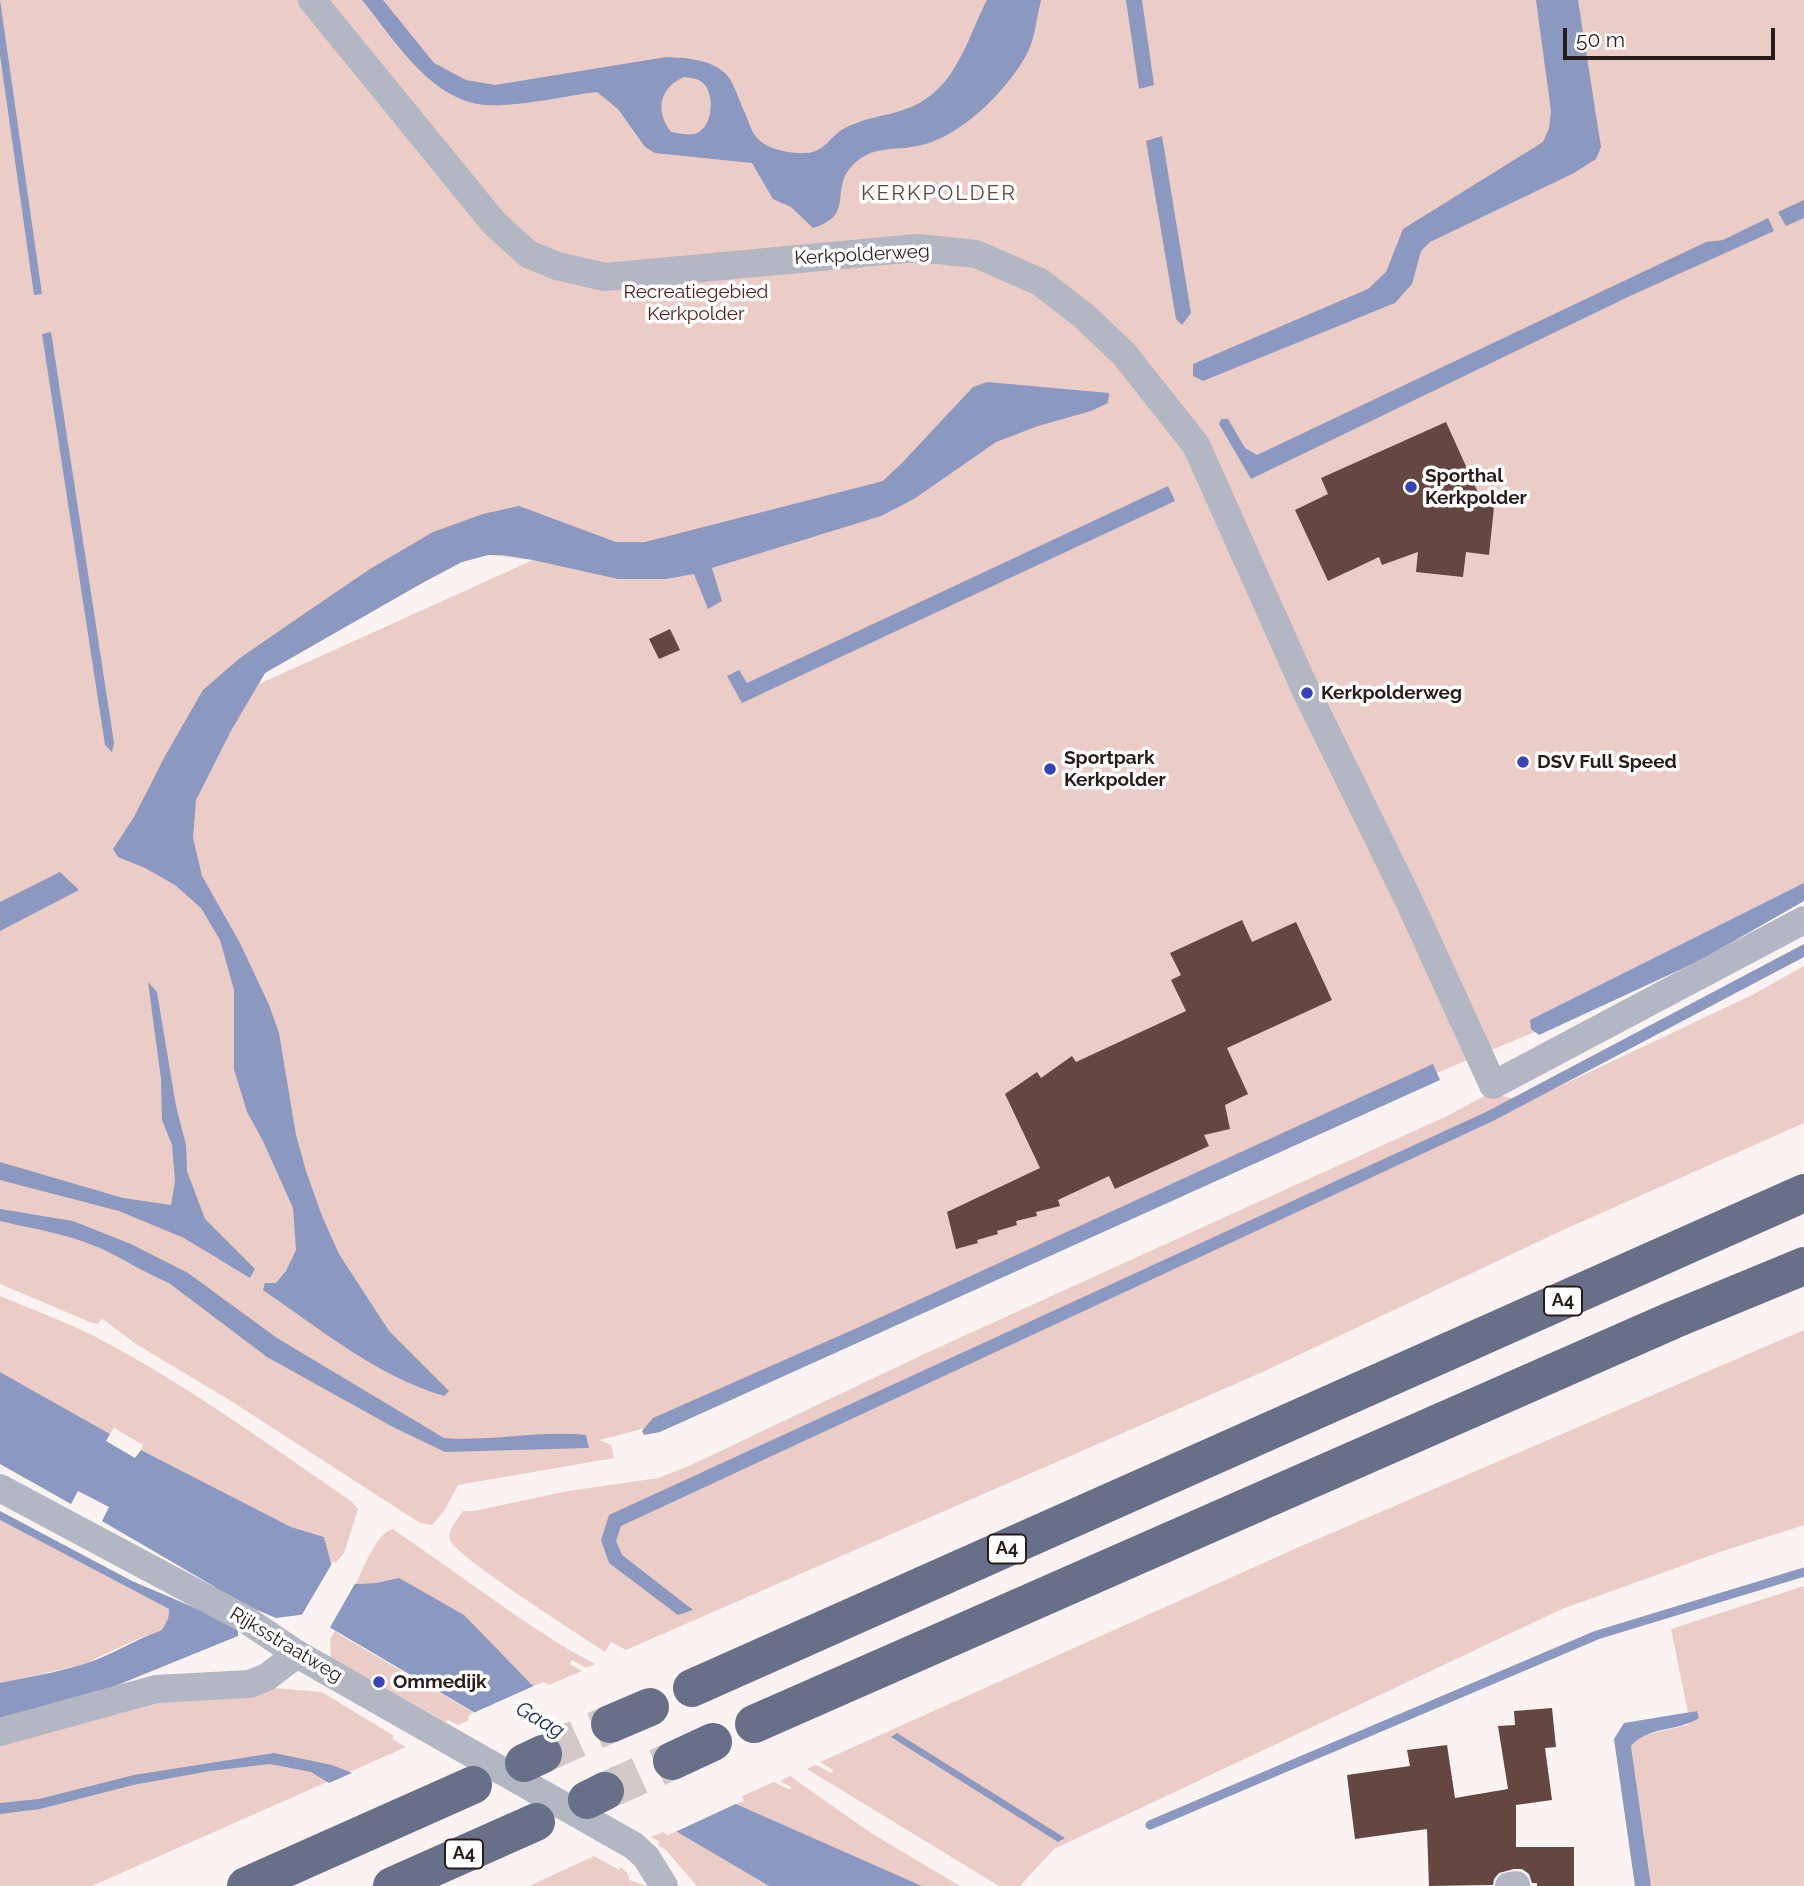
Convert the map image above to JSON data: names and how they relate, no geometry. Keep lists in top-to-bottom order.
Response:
{
  "streets": {
    "highway": ["A4"],
    "street": ["Kerkpolderweg", "Rijksstraatweg"]
  },
  "districts": ["KERKPOLDER"],
  "water": ["Gaag"],
  "parks": ["Recreatiegebied Kerkpolder"],
  "places": [
    "Sporthal Kerkpolder",
    "Kerkpolderweg",
    "DSV Full Speed",
    "Sportpark Kerkpolder",
    "Ommedijk"
  ],
  "scale_bar": "50 m"
}
